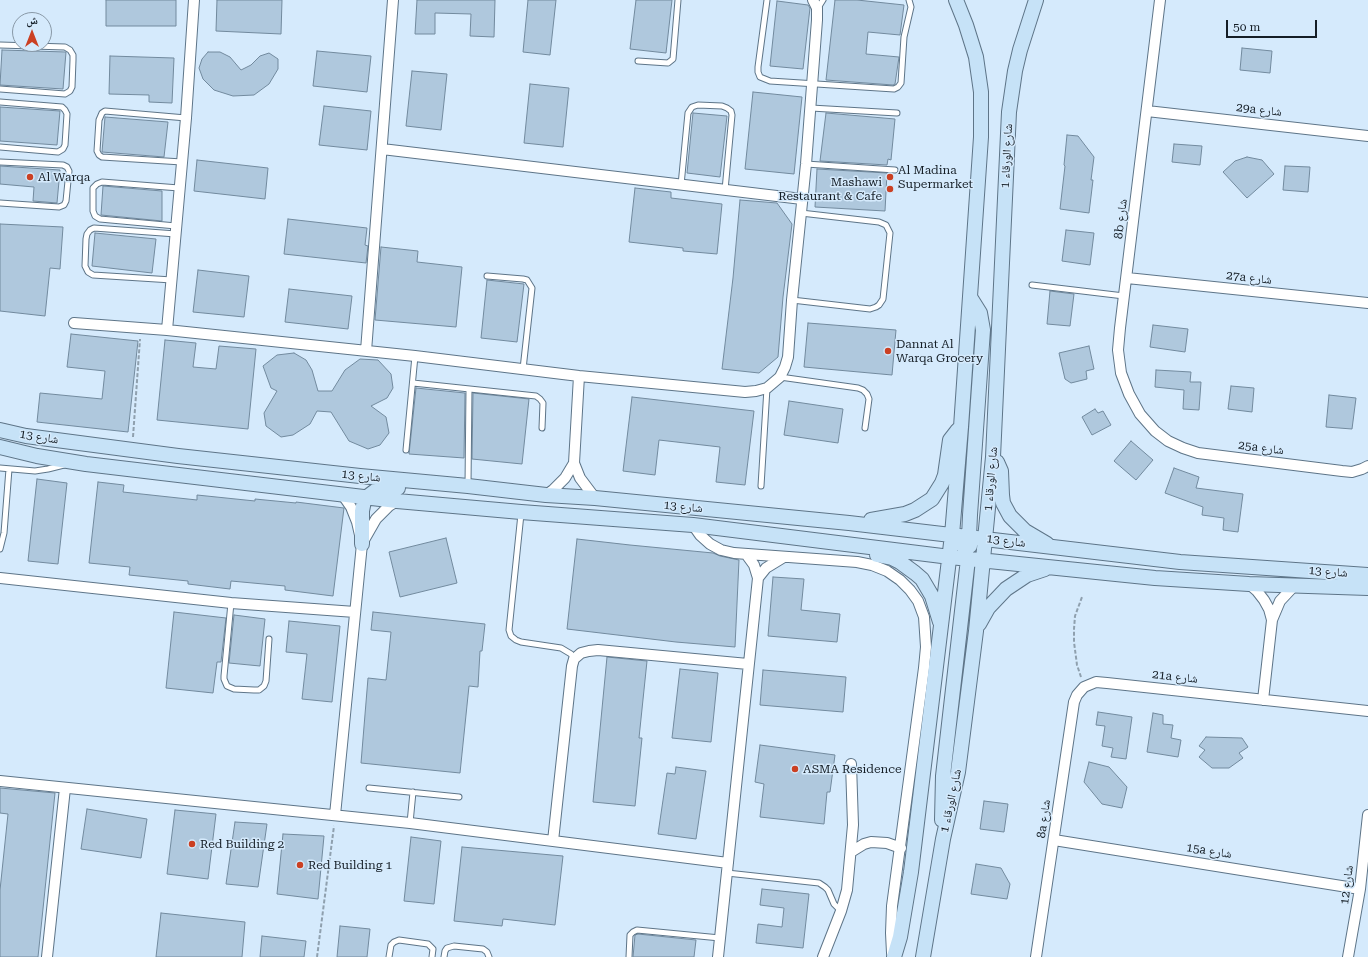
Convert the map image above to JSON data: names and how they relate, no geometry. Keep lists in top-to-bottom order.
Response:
{
  "streets": {
    "main road": ["شارع الورقاء 1", "شارع 13"],
    "street": [
      "29a شارع",
      "8b شارع",
      "27a شارع",
      "25a شارع",
      "21a شارع",
      "8a شارع",
      "15a شارع",
      "شارع 12"
    ]
  },
  "crossings": [
    ["29a شارع", "8b شارع"],
    ["شارع الورقاء 1", "شارع 13"],
    ["8b شارع", "27a شارع"],
    ["8b شارع", "25a شارع"],
    ["21a شارع", "8a شارع"],
    ["8a شارع", "15a شارع"],
    ["15a شارع", "شارع 12"]
  ],
  "places": [
    "Al Warqa",
    "Al Madina Supermarket",
    "Mashawi Restaurant & Cafe",
    "Dannat Al Warqa Grocery",
    "ASMA Residence",
    "Red Building 2",
    "Red Building 1"
  ],
  "scale_bar": "50 m",
  "north": "top"
}
